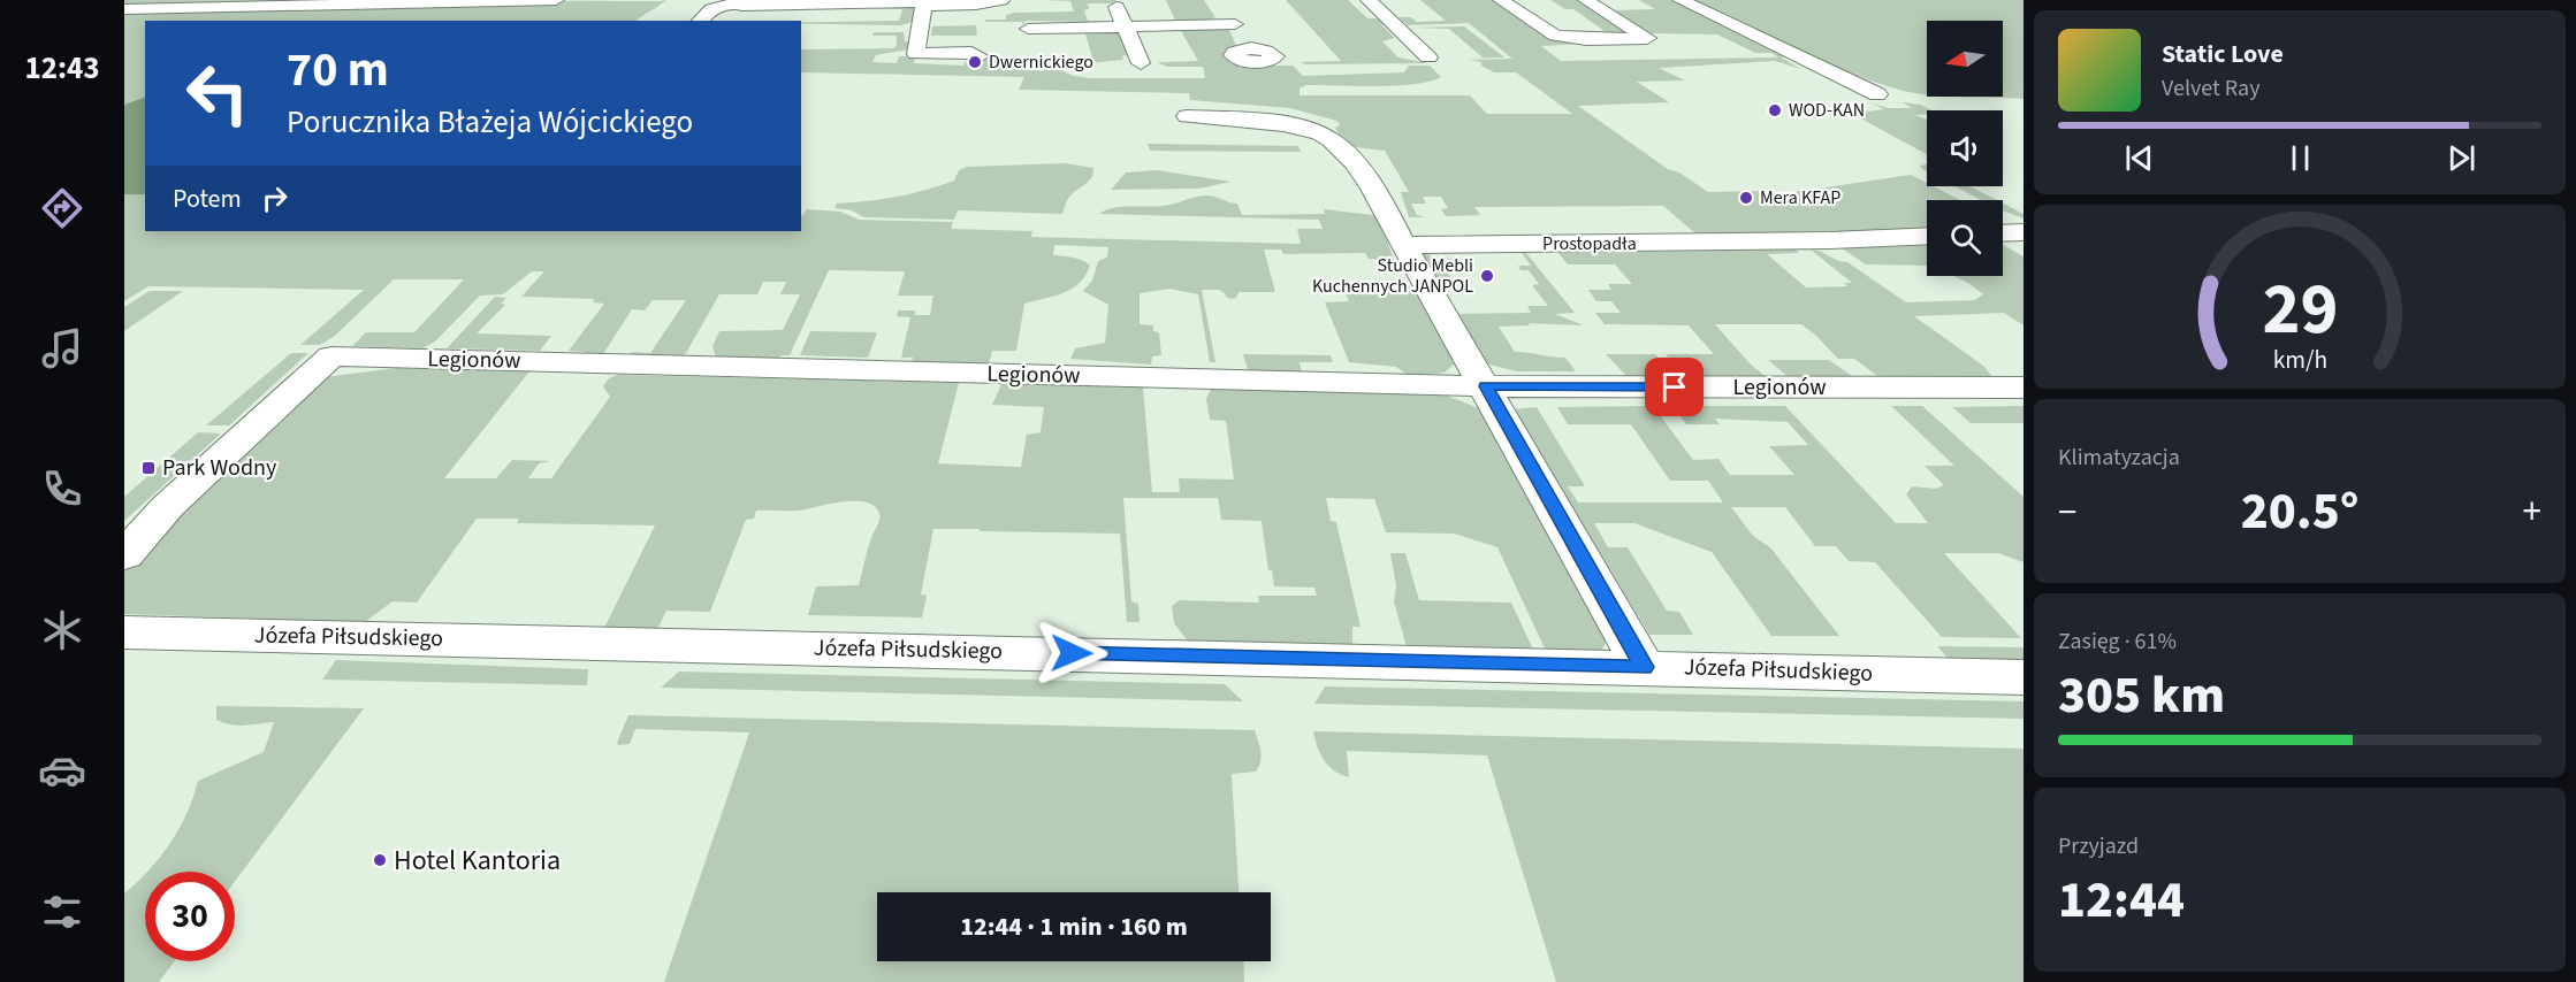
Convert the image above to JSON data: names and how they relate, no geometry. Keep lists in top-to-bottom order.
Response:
{
  "streets": {
    "street": ["Prostopadła", "Legionów", "Józefa Piłsudskiego"]
  },
  "places": {
    "other": [
      "Dwernickiego",
      "WOD-KAN",
      "Mera KFAP",
      "Studio Mebli Kuchennych JANPOL",
      "Hotel Kantoria"
    ],
    "transit": ["Park Wodny"]
  },
  "north": "left",
  "page": {
    "tabs": "12:43",
    "turn": ["70 m", "Porucznika Błażeja Wójcickiego"],
    "song": ["Static Love", "Velvet Ray"],
    "then": "Potem",
    "tile": [
      "Klimatyzacja",
      ["Zasięg · 61%", "305 km"],
      ["Przyjazd", "12:44"]
    ],
    "heat": ["−", "20.5°", "+"],
    "limit": "30",
    "trip": "12:44 · 1 min · 160 m",
    "gauge": ["29", "km/h"]
  }
}
